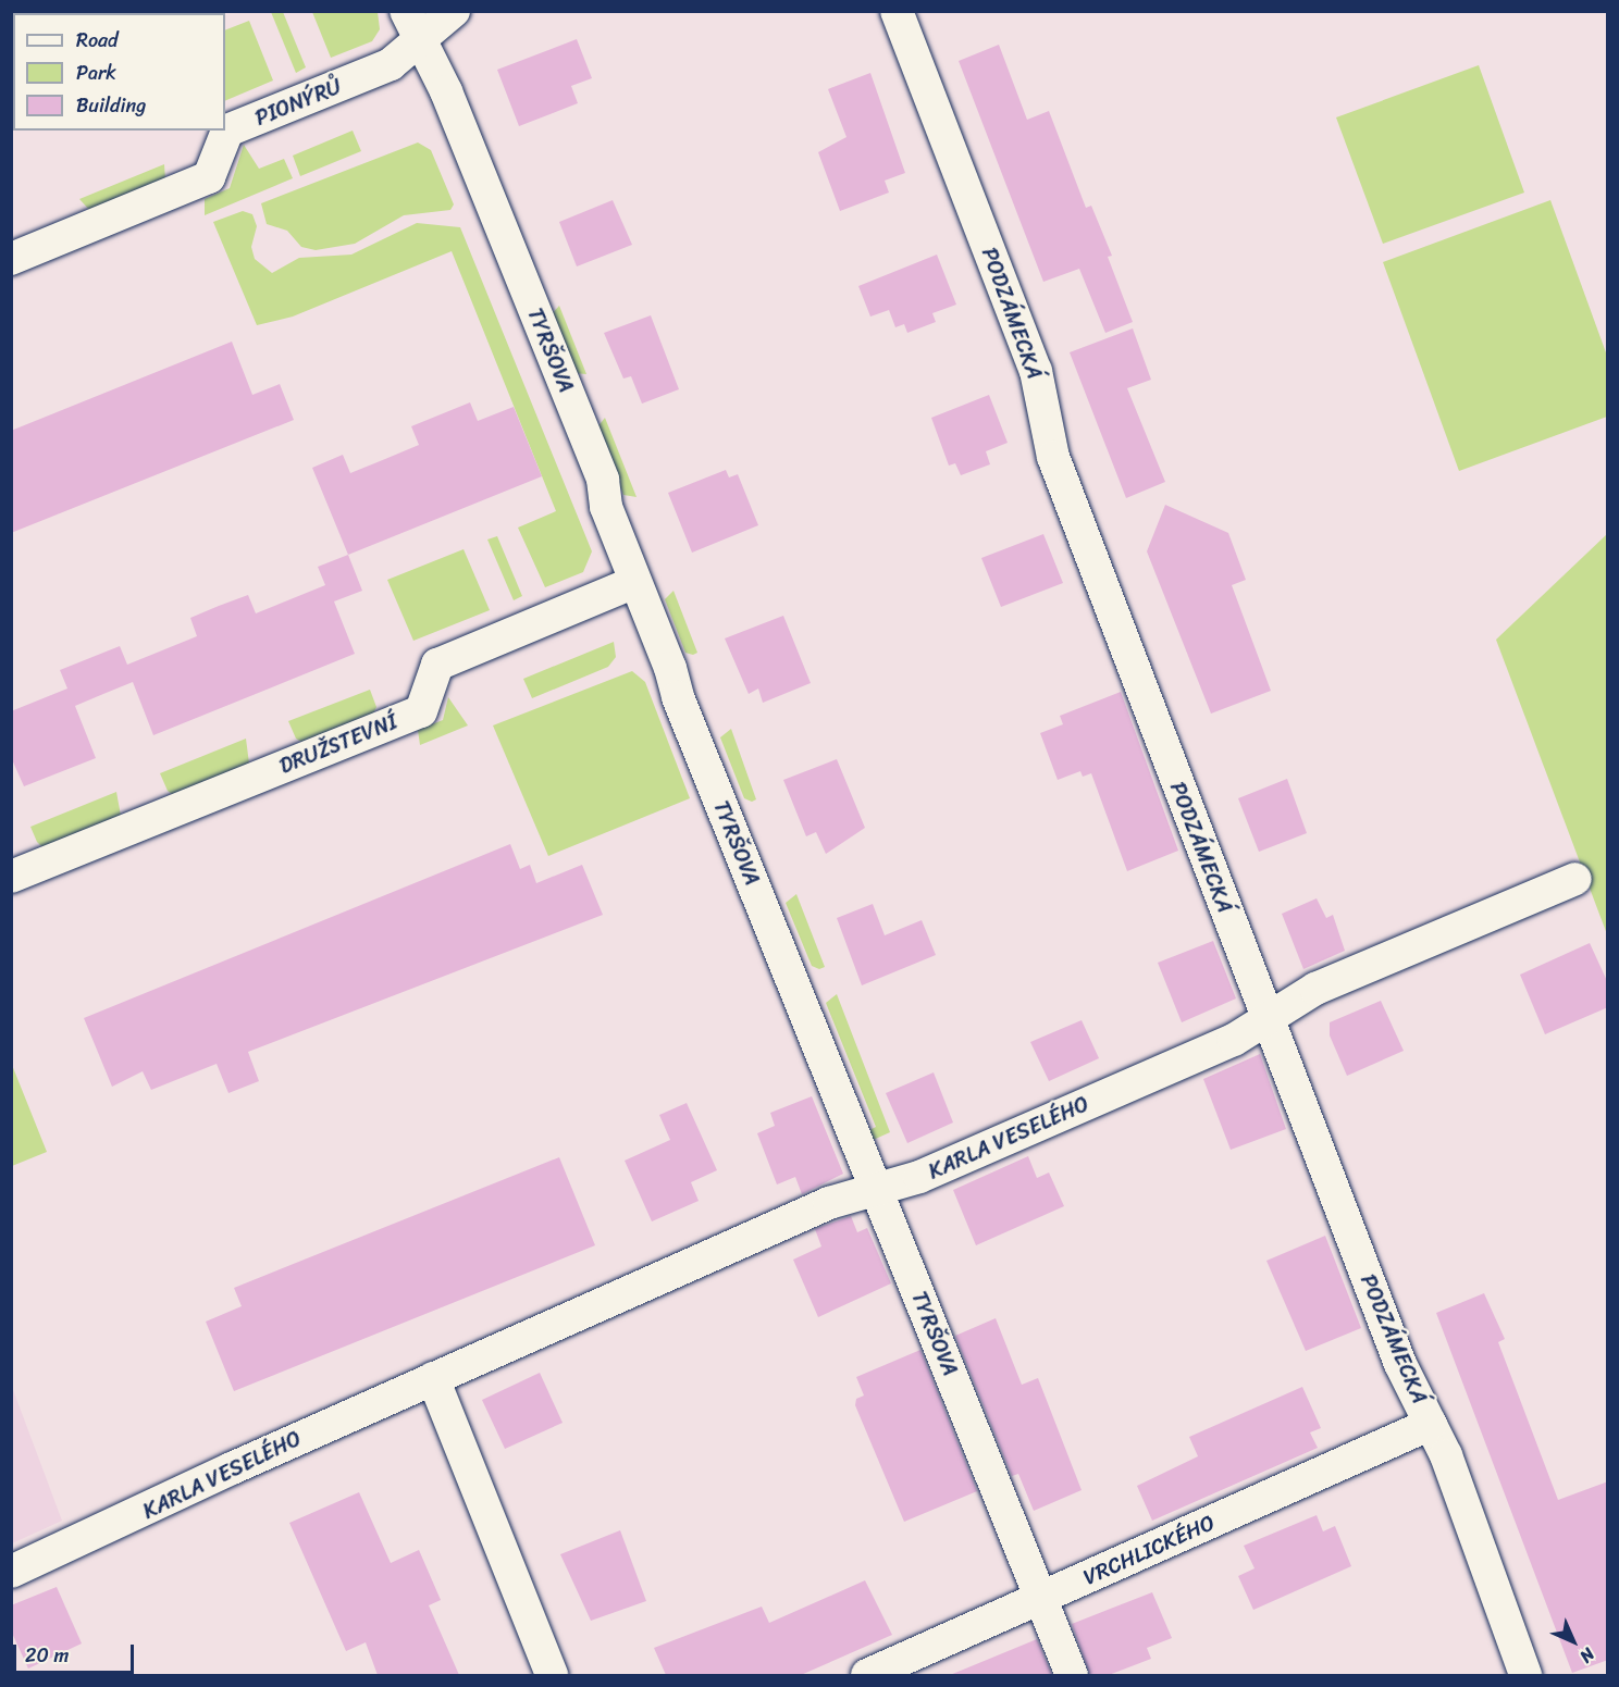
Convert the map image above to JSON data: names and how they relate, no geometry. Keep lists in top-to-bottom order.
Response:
{
  "streets": {
    "street": [
      "PIONÝRŮ",
      "PODZÁMECKÁ",
      "TYRŠOVA",
      "DRUŽSTEVNÍ",
      "KARLA VESELÉHO",
      "VRCHLICKÉHO"
    ]
  },
  "crossings": [
    ["PIONÝRŮ", "TYRŠOVA"],
    ["PODZÁMECKÁ", "KARLA VESELÉHO"],
    ["PODZÁMECKÁ", "VRCHLICKÉHO"],
    ["TYRŠOVA", "DRUŽSTEVNÍ"],
    ["TYRŠOVA", "KARLA VESELÉHO"],
    ["TYRŠOVA", "VRCHLICKÉHO"]
  ],
  "legend": ["Road", "Park", "Building"],
  "scale_bar": "20 m",
  "north": "bottom right"
}
